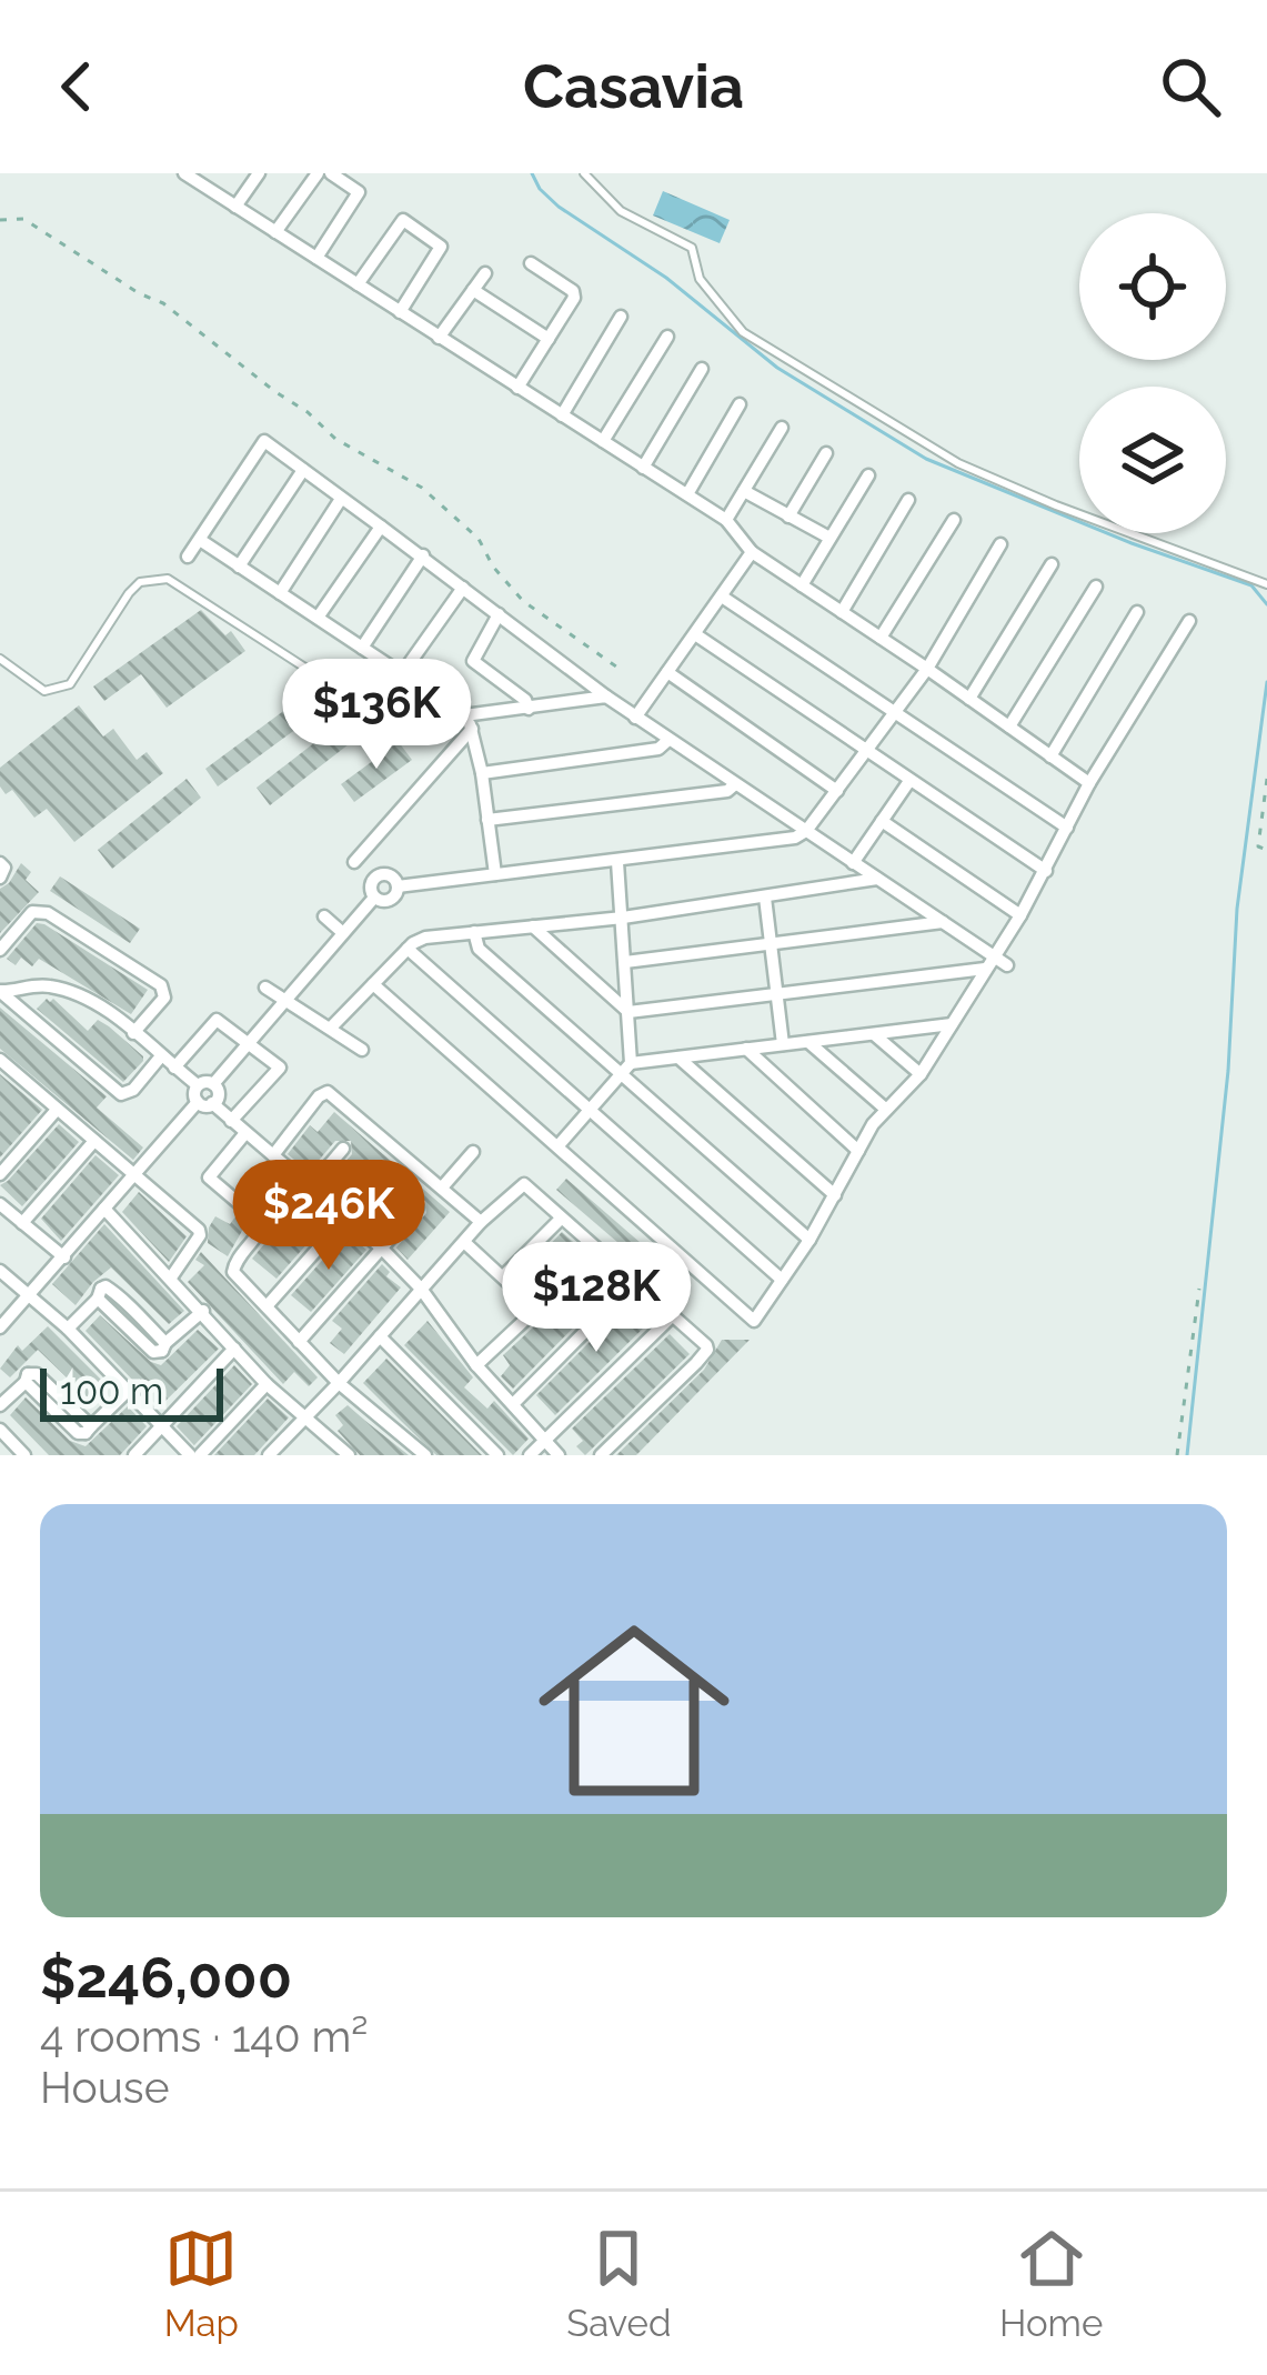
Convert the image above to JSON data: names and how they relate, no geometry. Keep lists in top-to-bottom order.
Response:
{
  "scale_bar": "100 m",
  "page": {
    "header": "Casavia",
    "price": ["$136K", "$246K", "$128K"],
    "scale": "100 m",
    "list": [
      {
        "name": "$246,000",
        "note": "4 rooms · 140 m² · House"
      }
    ],
    "tabs": ["Map", "Saved", "Home"]
  }
}
